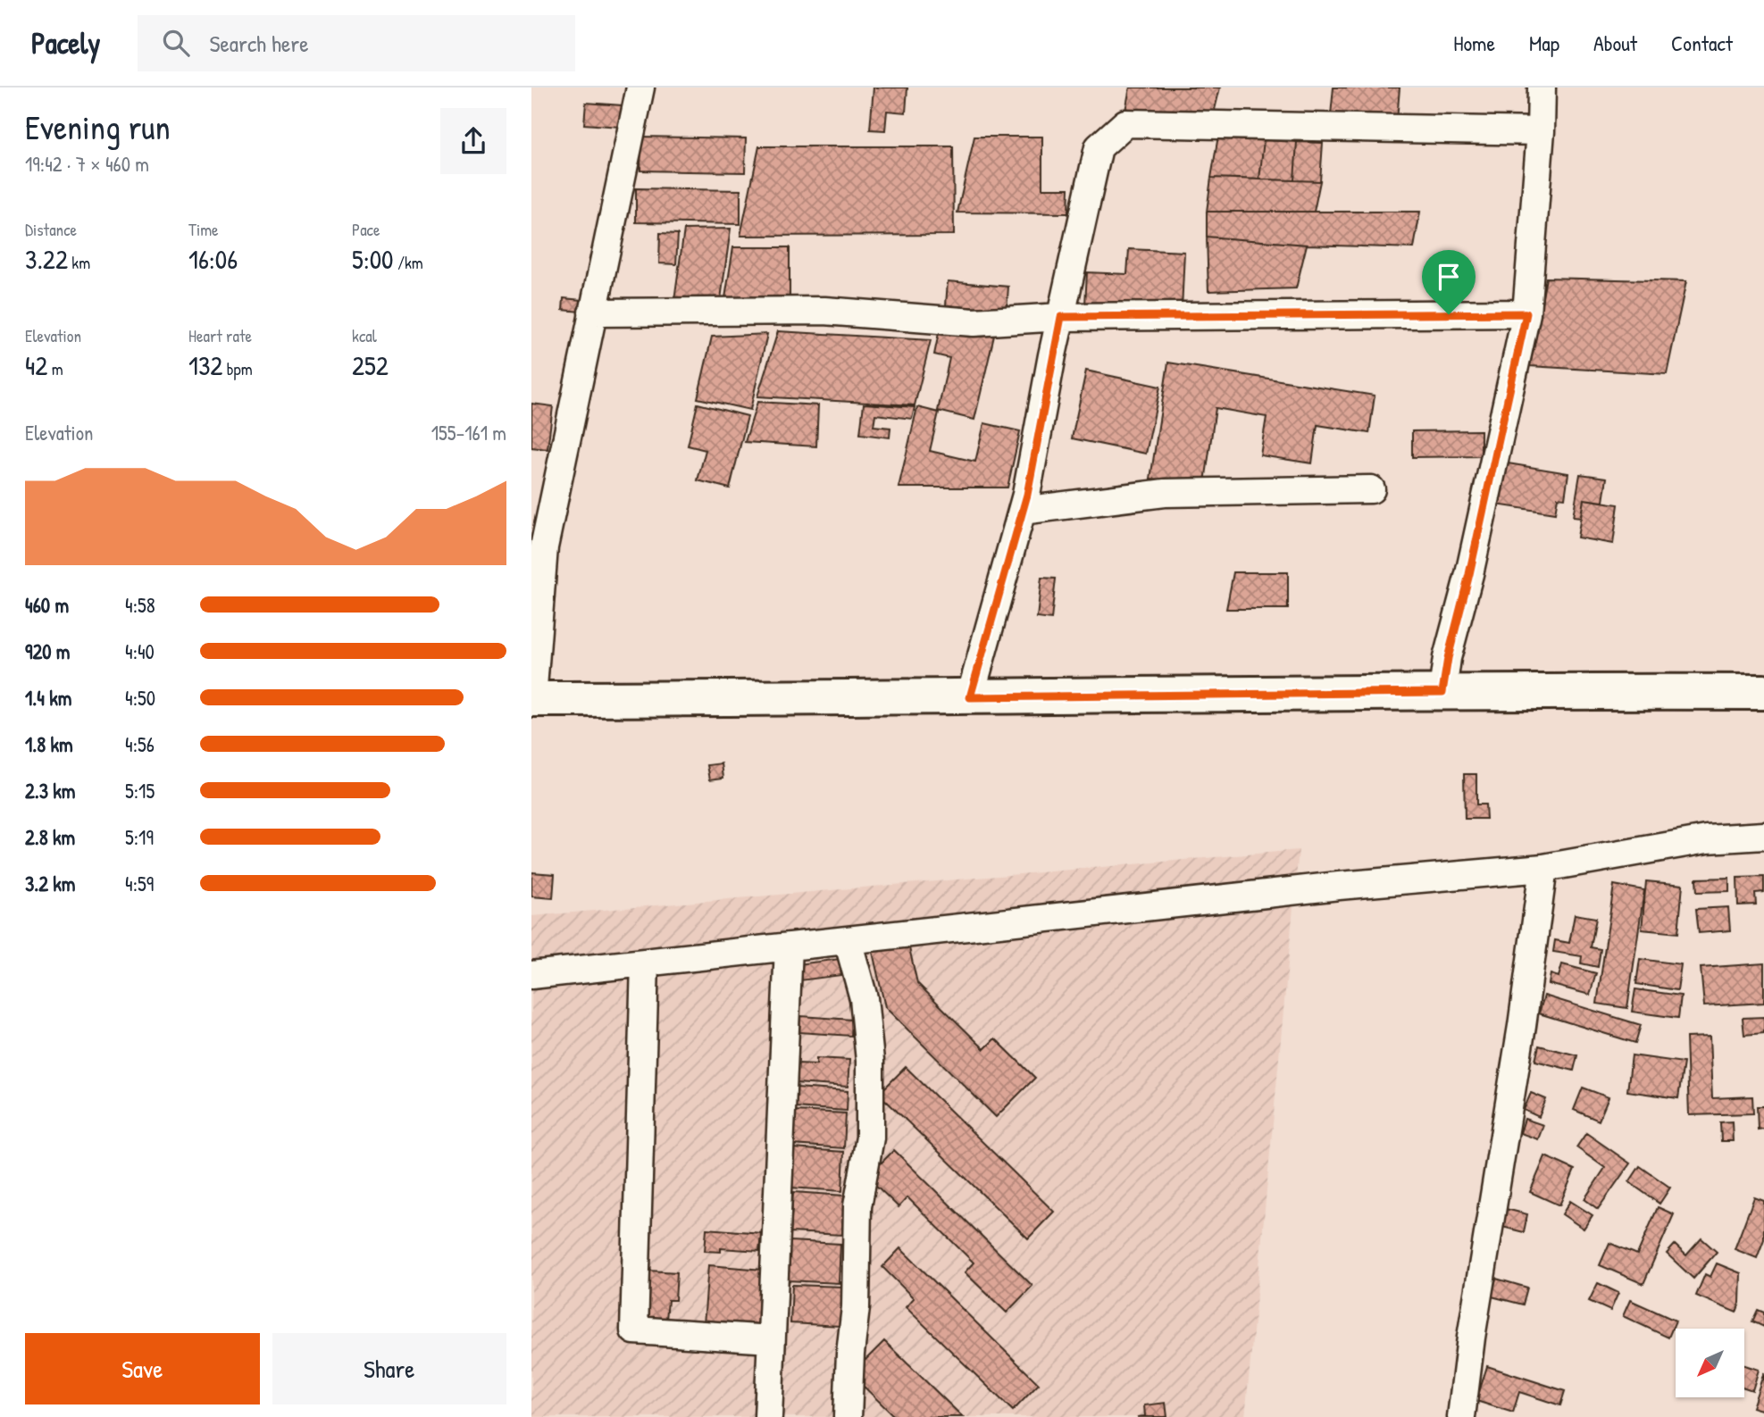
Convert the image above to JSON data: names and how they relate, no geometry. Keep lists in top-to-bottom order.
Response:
{
  "north": "bottom left",
  "page": {
    "header": "Pacely",
    "search": "Search here",
    "nav": [
      "Home",
      "Map",
      "About",
      "Contact"
    ],
    "heading": ["Evening run", "19:42 · 7 × 460 m"],
    "stats": [
      ["Distance", "3.22 km"],
      ["Time", "16:06"],
      ["Pace", "5:00 /km"],
      ["Elevation", "42 m"],
      ["Heart rate", "132 bpm"],
      ["kcal", "252"]
    ],
    "chart": ["Elevation", "155–161 m"],
    "list": [
      {
        "name": "460 m",
        "note": "4:58"
      },
      {
        "name": "920 m",
        "note": "4:40"
      },
      {
        "name": "1.4 km",
        "note": "4:50"
      },
      {
        "name": "1.8 km",
        "note": "4:56"
      },
      {
        "name": "2.3 km",
        "note": "5:15"
      },
      {
        "name": "2.8 km",
        "note": "5:19"
      },
      {
        "name": "3.2 km",
        "note": "4:59"
      }
    ],
    "buttons": ["Save", "Share"]
  }
}
